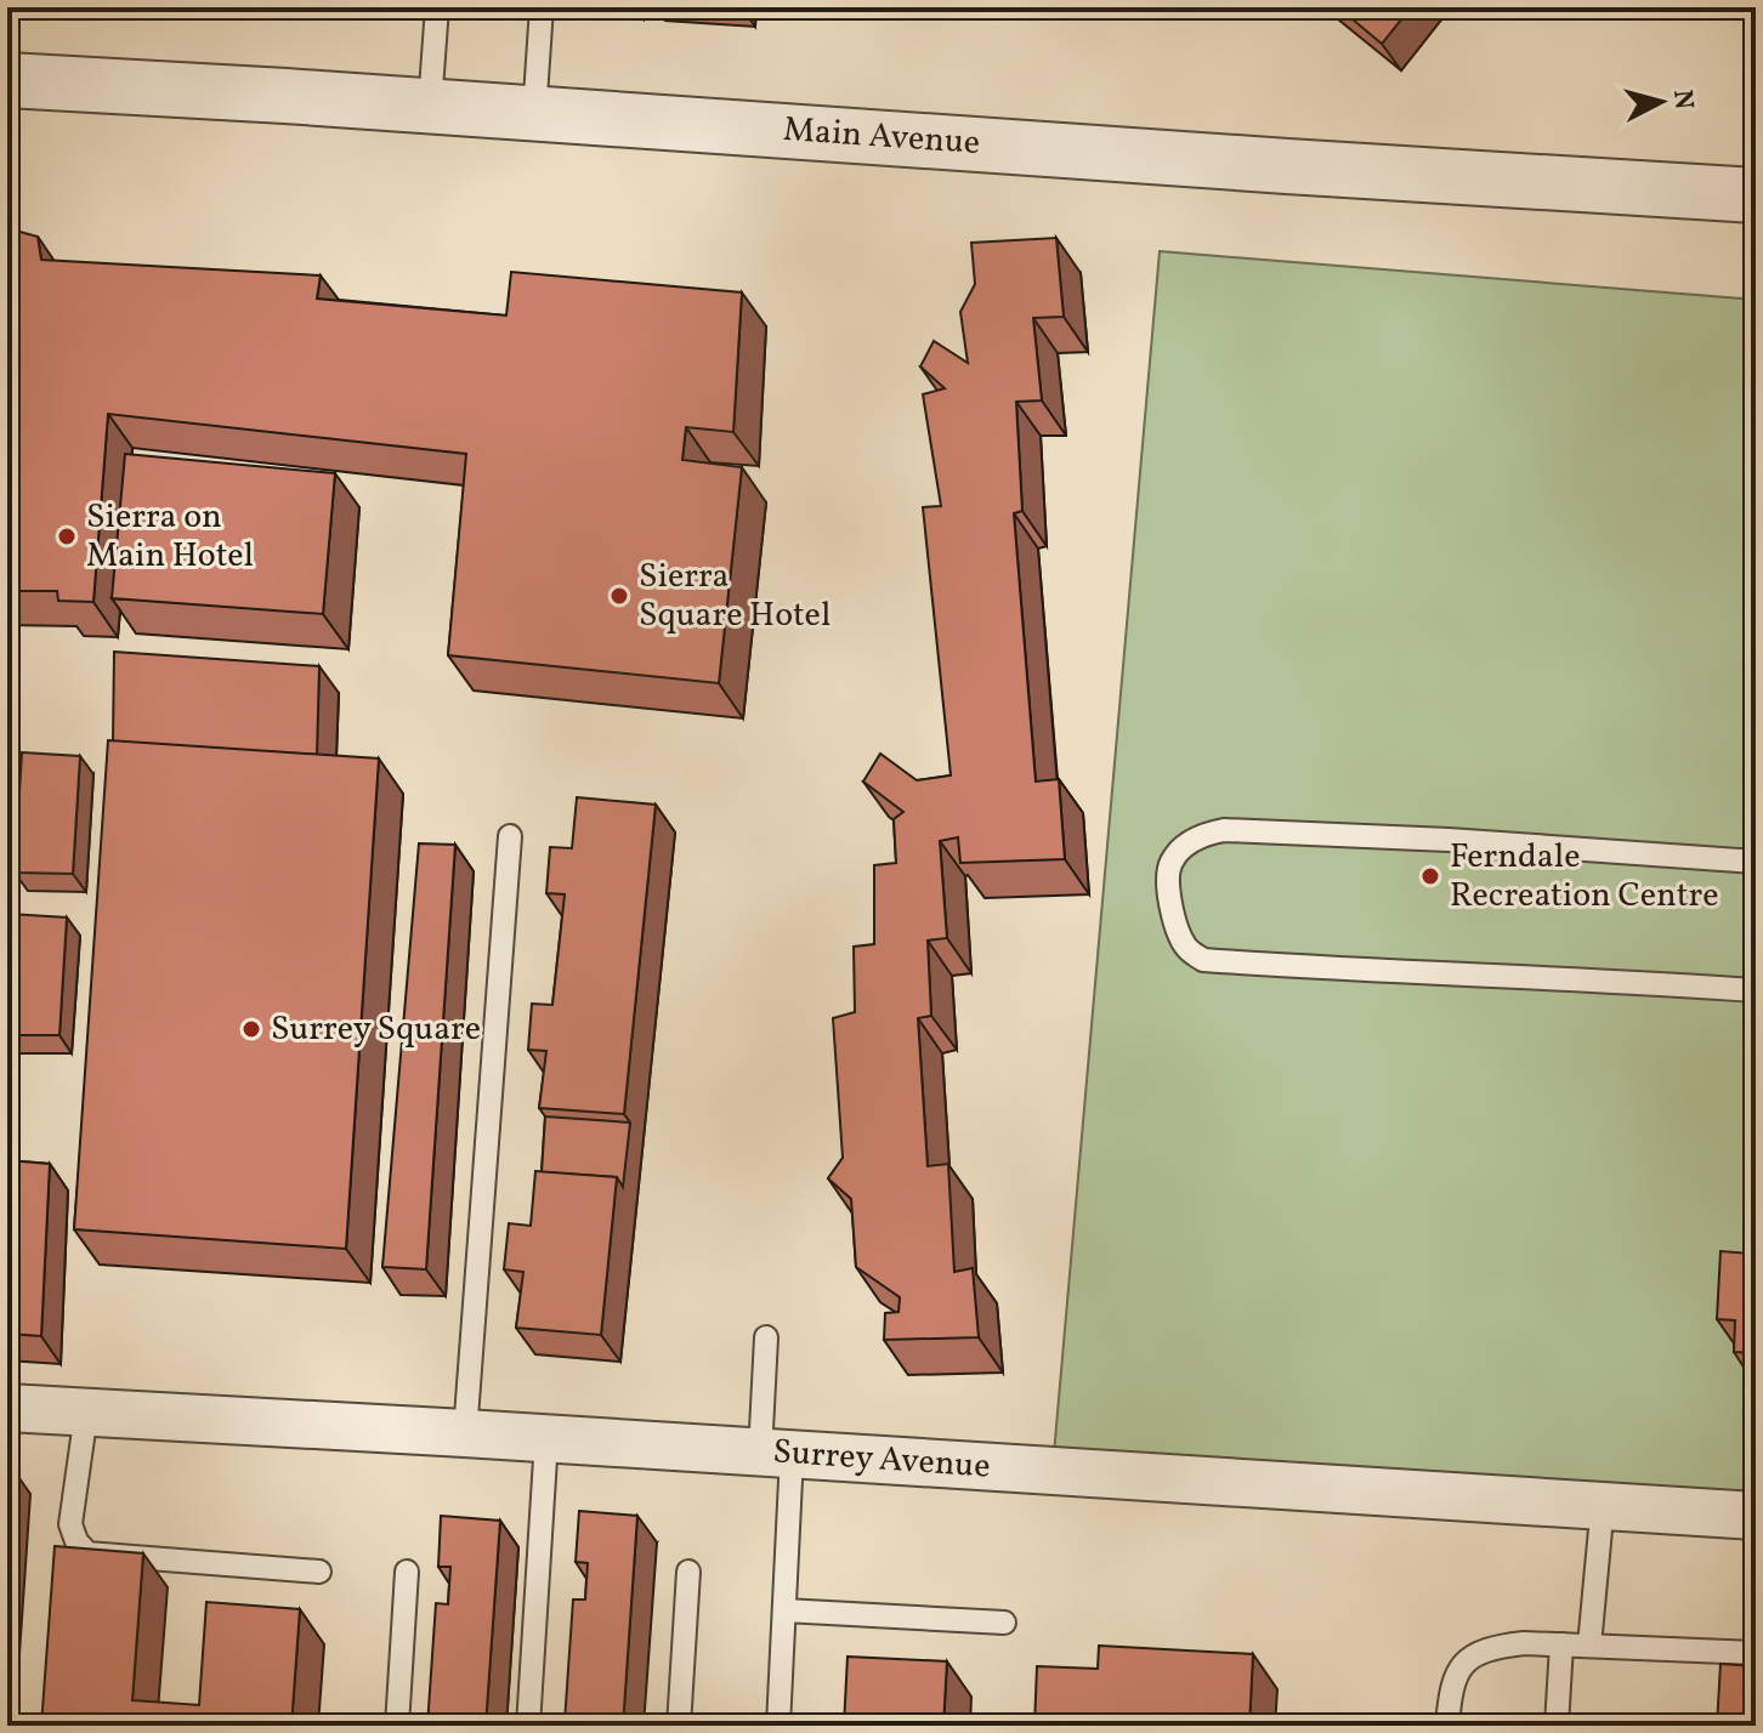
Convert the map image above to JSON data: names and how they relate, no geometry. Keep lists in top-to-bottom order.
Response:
{
  "streets": {
    "street": ["Main Avenue", "Surrey Avenue"]
  },
  "places": [
    "Sierra on Main Hotel",
    "Sierra Square Hotel",
    "Ferndale Recreation Centre",
    "Surrey Square"
  ],
  "north": "right"
}
